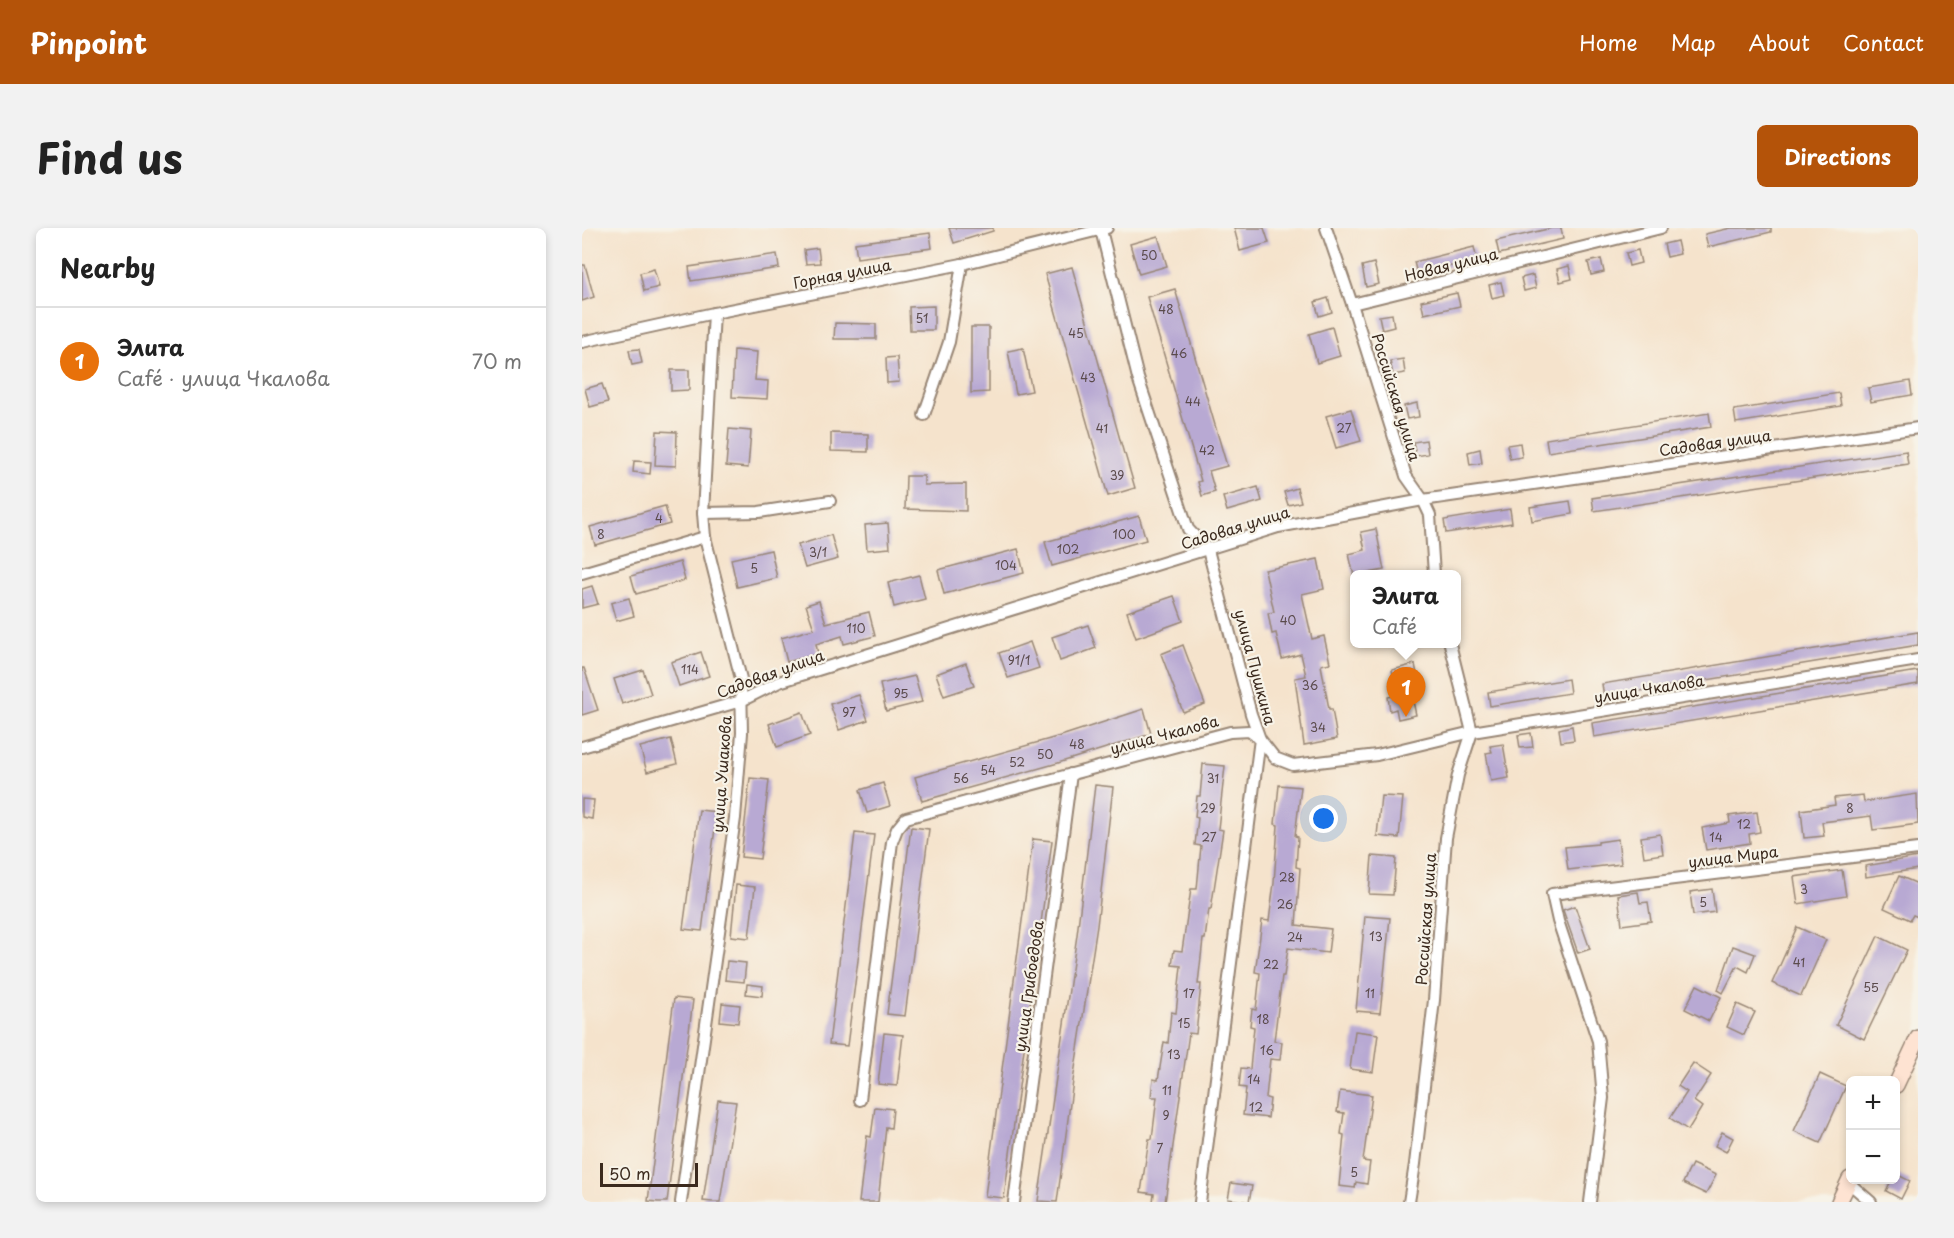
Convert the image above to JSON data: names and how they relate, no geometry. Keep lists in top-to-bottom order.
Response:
{
  "streets": {
    "street": [
      "Новая улица",
      "Горная улица",
      "Российская улица",
      "Садовая улица",
      "улица Пушкина",
      "улица Чкалова",
      "улица Ушакова",
      "улица Мира",
      "улица Грибоедова"
    ]
  },
  "crossings": [
    ["Новая улица", "Российская улица"],
    ["Горная улица", "улица Пушкина"],
    ["Горная улица", "улица Ушакова"],
    ["Российская улица", "Садовая улица"],
    ["Российская улица", "улица Чкалова"],
    ["Садовая улица", "улица Пушкина"],
    ["Садовая улица", "улица Ушакова"],
    ["улица Пушкина", "улица Чкалова"],
    ["улица Чкалова", "улица Грибоедова"]
  ],
  "house_numbers": [
    "50",
    "48",
    "51",
    "45",
    "46",
    "43",
    "44",
    "41",
    "27",
    "42",
    "39",
    "4",
    "8",
    "100",
    "102",
    "3/1",
    "104",
    "5",
    "40",
    "110",
    "91/1",
    "114",
    "36",
    "95",
    "97",
    "34",
    "48",
    "50",
    "52",
    "54",
    "56",
    "31",
    "29",
    "8",
    "12",
    "27",
    "14",
    "28",
    "3",
    "5",
    "26",
    "13",
    "24",
    "41",
    "22",
    "55",
    "17",
    "11",
    "18",
    "15",
    "16",
    "13",
    "14",
    "11",
    "12",
    "9",
    "7",
    "5"
  ],
  "scale_bar": "50 m",
  "page": {
    "header": "Pinpoint",
    "nav": [
      "Home",
      "Map",
      "About",
      "Contact"
    ],
    "title": "Find us",
    "buttons": "Directions",
    "heading": "Nearby",
    "list": [
      {
        "mark": "1",
        "name": "Элита",
        "note": "Café · улица Чкалова",
        "value": "70 m"
      }
    ],
    "popup": ["Элита", "Café"],
    "pins": "1",
    "map_buttons": ["+", "−"],
    "scale": "50 m"
  }
}
